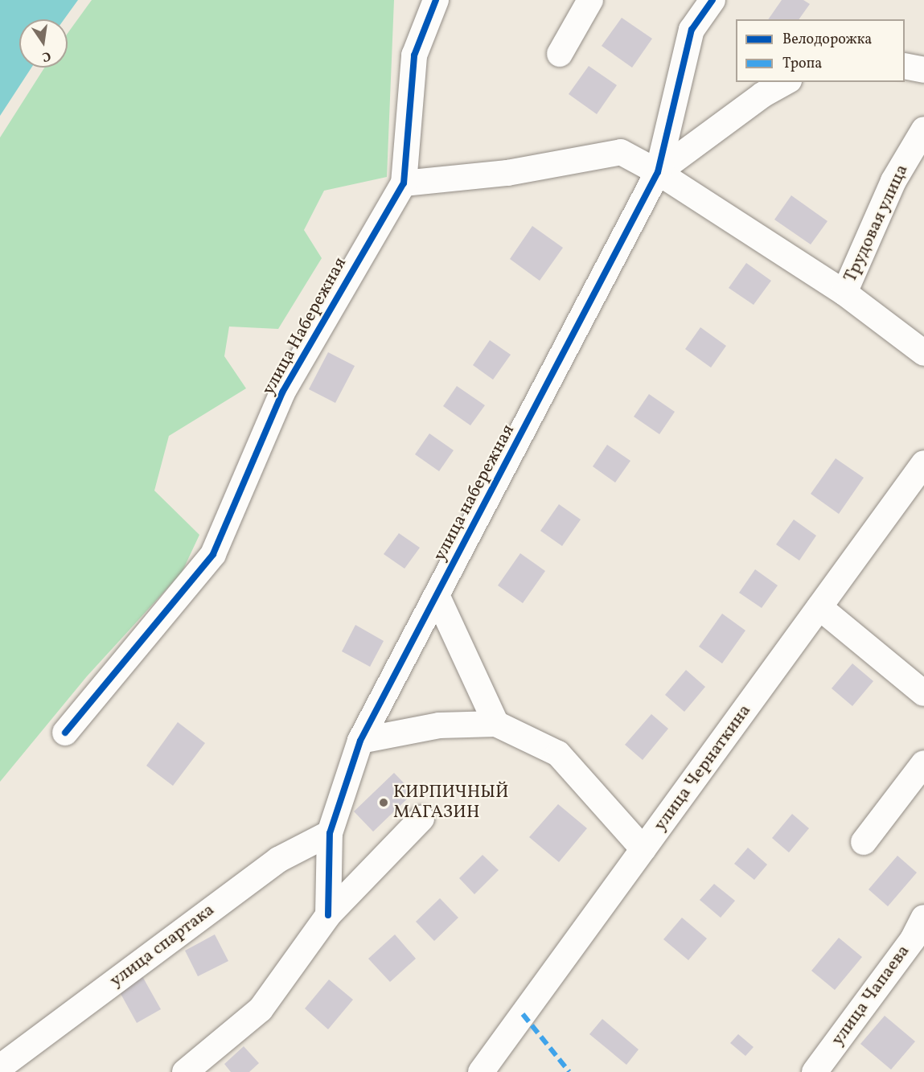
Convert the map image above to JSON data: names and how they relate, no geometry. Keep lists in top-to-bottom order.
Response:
{
  "streets": {
    "street": [
      "Трудовая улица",
      "улица Набережная",
      "улица набережная",
      "улица Чернаткина",
      "улица спартака",
      "улица Чапаева"
    ]
  },
  "crossings": [
    ["улица набережная", "улица спартака"]
  ],
  "places": ["КИРПИЧНЫЙ МАГАЗИН"],
  "legend": ["Велодорожка", "Тропа"],
  "north": "bottom"
}
